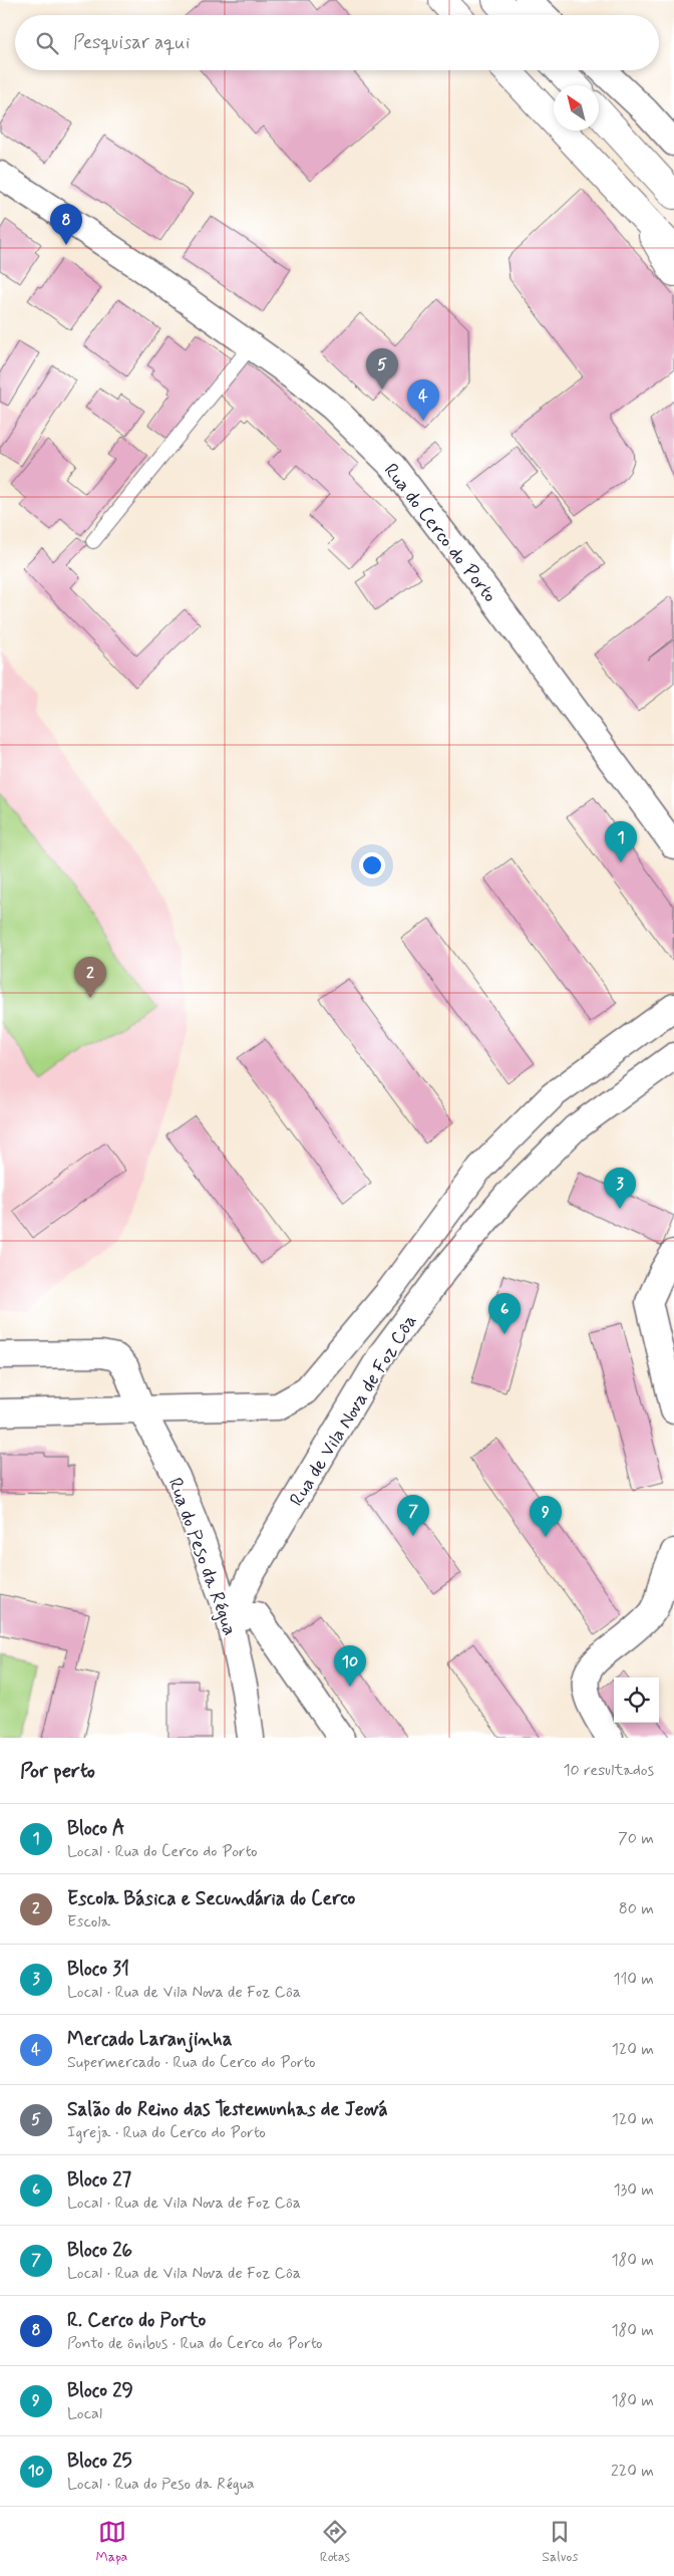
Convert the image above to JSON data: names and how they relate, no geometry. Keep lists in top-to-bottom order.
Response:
{
  "streets": {
    "street": ["Rua do Cerco do Porto", "Rua de Vila Nova de Foz Côa", "Rua do Peso da Régua"]
  },
  "crossings": [
    ["Rua de Vila Nova de Foz Côa", "Rua do Peso da Régua"]
  ],
  "north": "top left",
  "page": {
    "search": "Pesquisar aqui",
    "pins": [
      "8",
      "5",
      "4",
      "1",
      "2",
      "3",
      "6",
      "7",
      "9",
      "10"
    ],
    "heading": ["Por perto", "10 resultados"],
    "list": [
      {
        "mark": "1",
        "name": "Bloco A",
        "note": "Local · Rua do Cerco do Porto",
        "value": "70 m"
      },
      {
        "mark": "2",
        "name": "Escola Básica e Secundária do Cerco",
        "note": "Escola",
        "value": "80 m"
      },
      {
        "mark": "3",
        "name": "Bloco 31",
        "note": "Local · Rua de Vila Nova de Foz Côa",
        "value": "110 m"
      },
      {
        "mark": "4",
        "name": "Mercado Laranjinha",
        "note": "Supermercado · Rua do Cerco do Porto",
        "value": "120 m"
      },
      {
        "mark": "5",
        "name": "Salão do Reino das Testemunhas de Jeová",
        "note": "Igreja · Rua do Cerco do Porto",
        "value": "120 m"
      },
      {
        "mark": "6",
        "name": "Bloco 27",
        "note": "Local · Rua de Vila Nova de Foz Côa",
        "value": "130 m"
      },
      {
        "mark": "7",
        "name": "Bloco 26",
        "note": "Local · Rua de Vila Nova de Foz Côa",
        "value": "180 m"
      },
      {
        "mark": "8",
        "name": "R. Cerco do Porto",
        "note": "Ponto de ônibus · Rua do Cerco do Porto",
        "value": "180 m"
      },
      {
        "mark": "9",
        "name": "Bloco 29",
        "note": "Local",
        "value": "180 m"
      },
      {
        "mark": "10",
        "name": "Bloco 25",
        "note": "Local · Rua do Peso da Régua",
        "value": "220 m"
      }
    ],
    "nav": ["Mapa", "Rotas", "Salvos"]
  }
}
